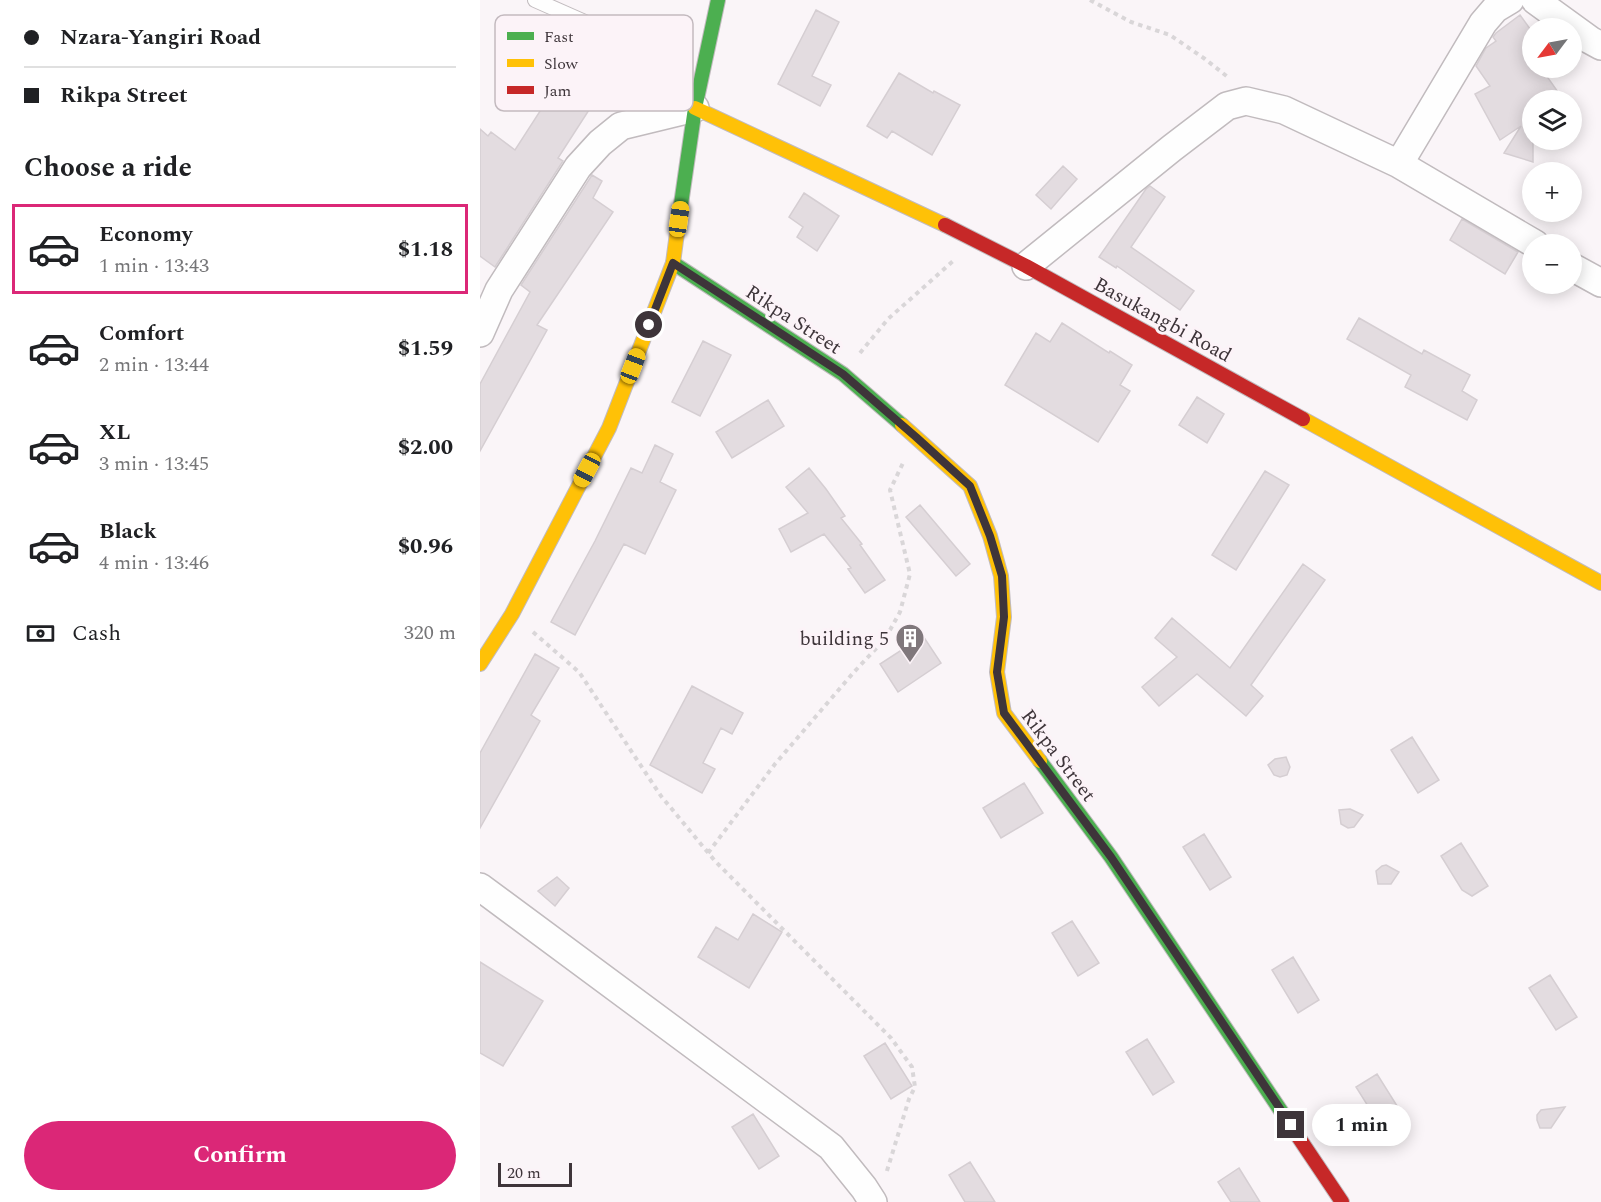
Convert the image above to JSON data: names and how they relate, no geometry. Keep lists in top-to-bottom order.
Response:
{
  "streets": {
    "street": ["Rikpa Street", "Basukangbi Road"]
  },
  "places": {
    "building": ["building 5"]
  },
  "legend": ["Fast", "Slow", "Jam"],
  "scale_bar": "20 m",
  "north": "bottom left",
  "page": {
    "banner": ["Nzara-Yangiri Road", "Rikpa Street"],
    "map_buttons": ["+", "−"],
    "heading": "Choose a ride",
    "list": [
      {
        "name": "Economy",
        "note": "1 min · 13:43",
        "value": "$1.18"
      },
      {
        "name": "Comfort",
        "note": "2 min · 13:44",
        "value": "$1.59"
      },
      {
        "name": "XL",
        "note": "3 min · 13:45",
        "value": "$2.00"
      },
      {
        "name": "Black",
        "note": "4 min · 13:46",
        "value": "$0.96"
      }
    ],
    "pay": ["Cash", "320 m"],
    "bubble": "1 min",
    "buttons": "Confirm",
    "scale": "20 m"
  }
}
